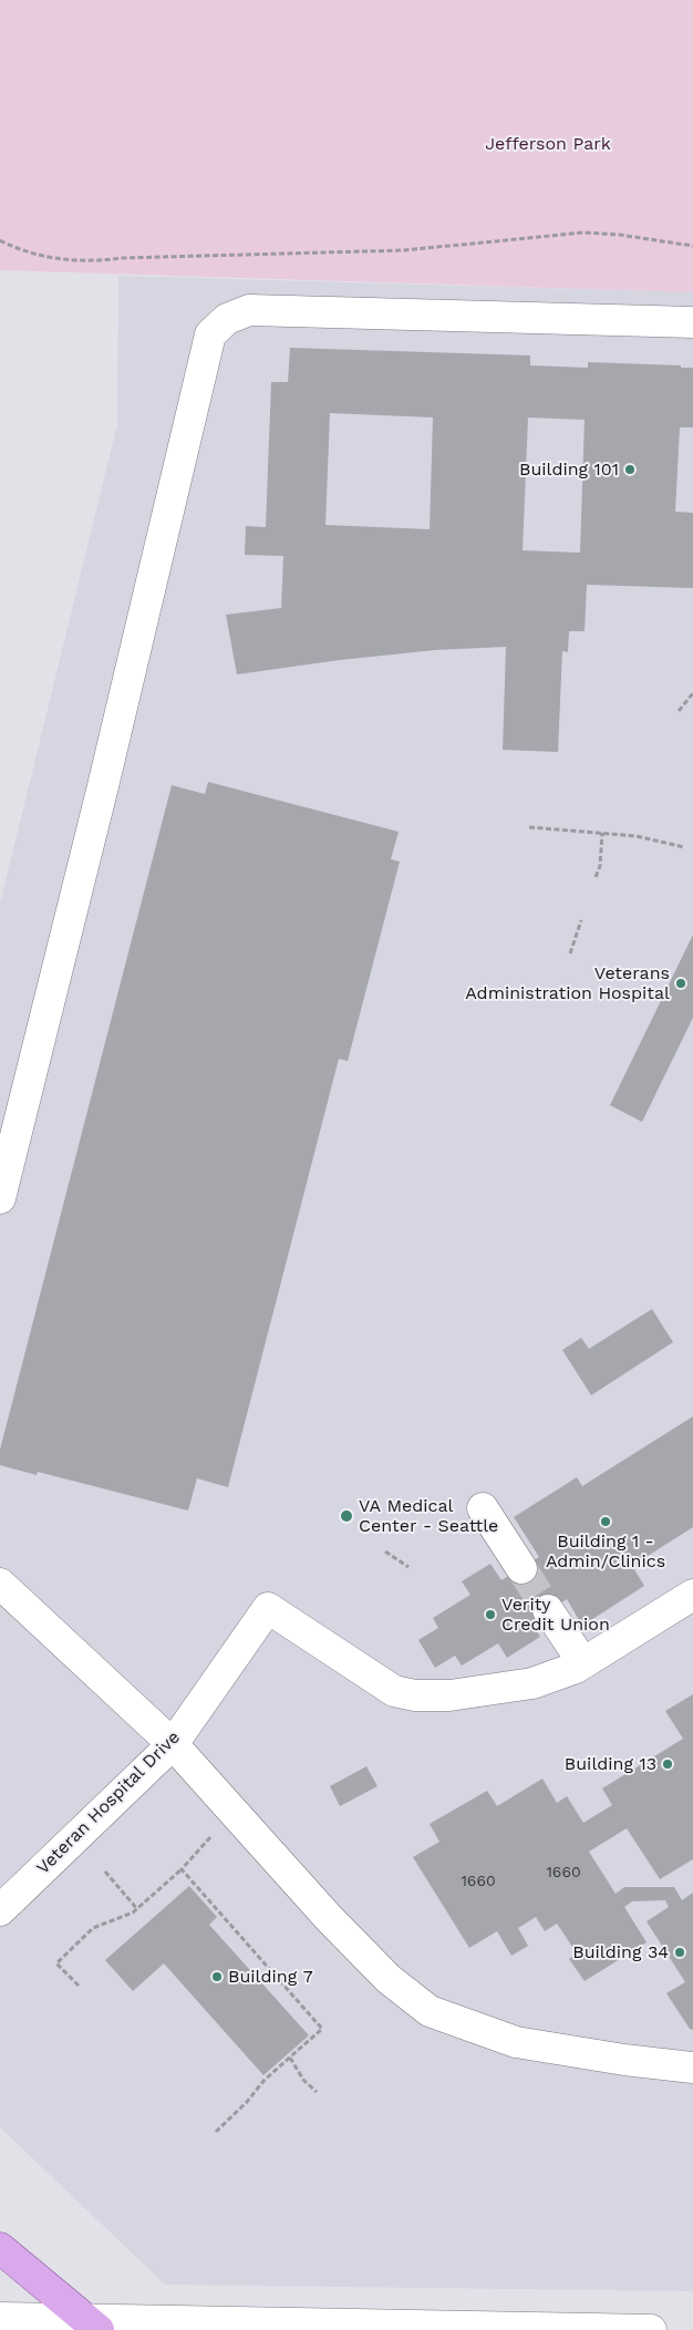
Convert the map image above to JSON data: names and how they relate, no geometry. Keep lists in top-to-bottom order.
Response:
{
  "streets": {
    "street": ["Veteran Hospital Drive"]
  },
  "parks": ["Jefferson Park"],
  "places": [
    "Building 101",
    "Veterans Administration Hospital",
    "VA Medical Center - Seattle",
    "Building 1 - Admin/Clinics",
    "Verity Credit Union",
    "Building 13",
    "Building 34",
    "Building 7"
  ],
  "house_numbers": ["1660", "1660"]
}
